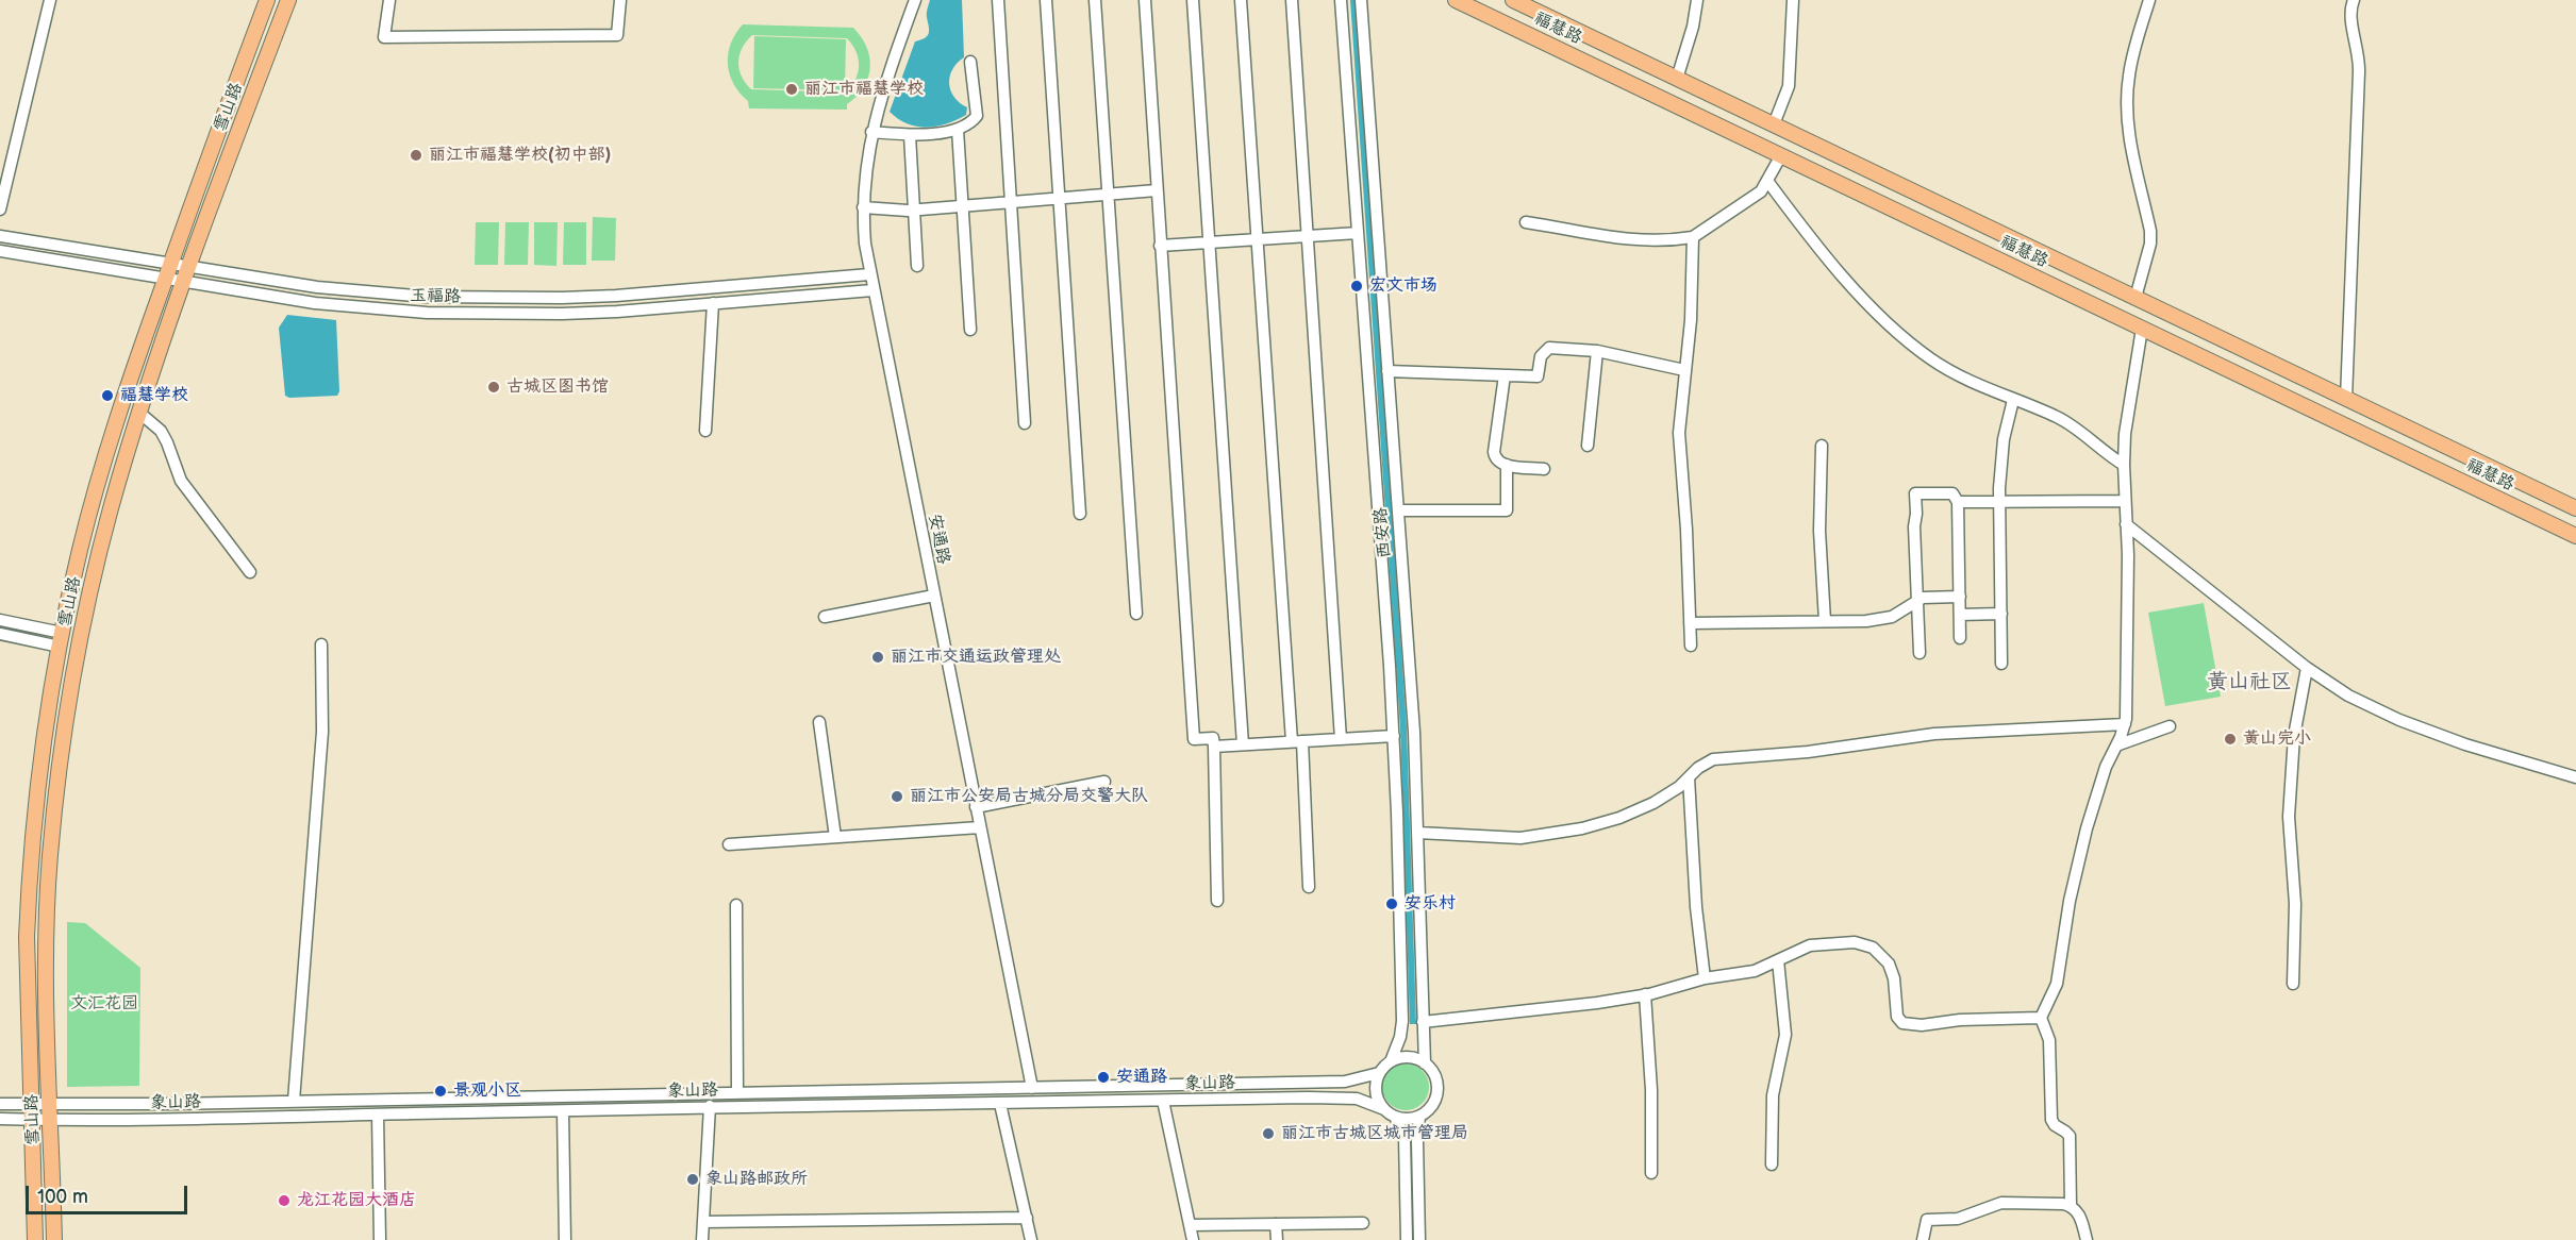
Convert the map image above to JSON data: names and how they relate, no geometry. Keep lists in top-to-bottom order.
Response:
{
  "streets": {
    "main road": ["福慧路", "雪山路"],
    "street": [
      "玉福路",
      "西安路",
      "安通路",
      "象山路"
    ]
  },
  "crossings": [
    ["雪山路", "玉福路"],
    ["雪山路", "象山路"],
    ["玉福路", "安通路"],
    ["西安路", "象山路"],
    ["安通路", "象山路"]
  ],
  "districts": ["黄山社区"],
  "parks": ["文汇花园"],
  "places": [
    "丽江市福慧学校",
    "丽江市福慧学校(初中部)",
    "宏文市场",
    "古城区图书馆",
    "福慧学校",
    "丽江市交通运政管理处",
    "黄山完小",
    "丽江市公安局古城分局交警大队",
    "安乐村",
    "安通路",
    "景观小区",
    "丽江市古城区城市管理局",
    "象山路邮政所",
    "龙江花园大酒店"
  ],
  "scale_bar": "100 m"
}
